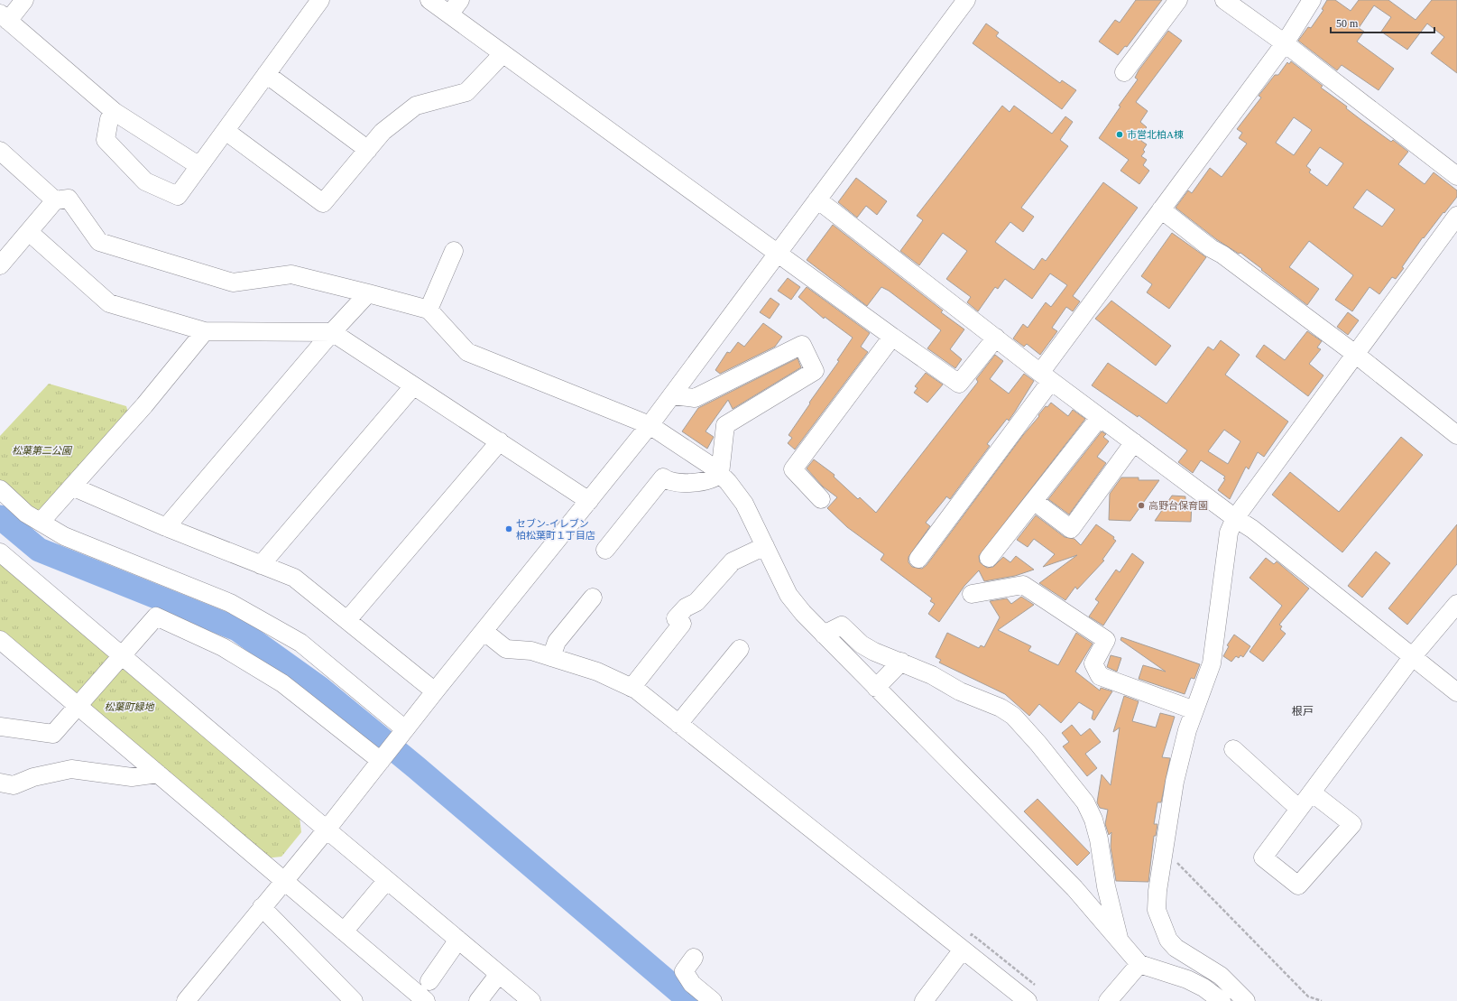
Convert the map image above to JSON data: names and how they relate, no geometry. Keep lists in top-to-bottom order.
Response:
{
  "districts": ["根戸"],
  "parks": ["松葉第二公園", "松葉町緑地"],
  "places": ["市営北柏A棟", "高野台保育園", "セブン-イレブン 柏松葉町１丁目店"],
  "scale_bar": "50 m"
}
